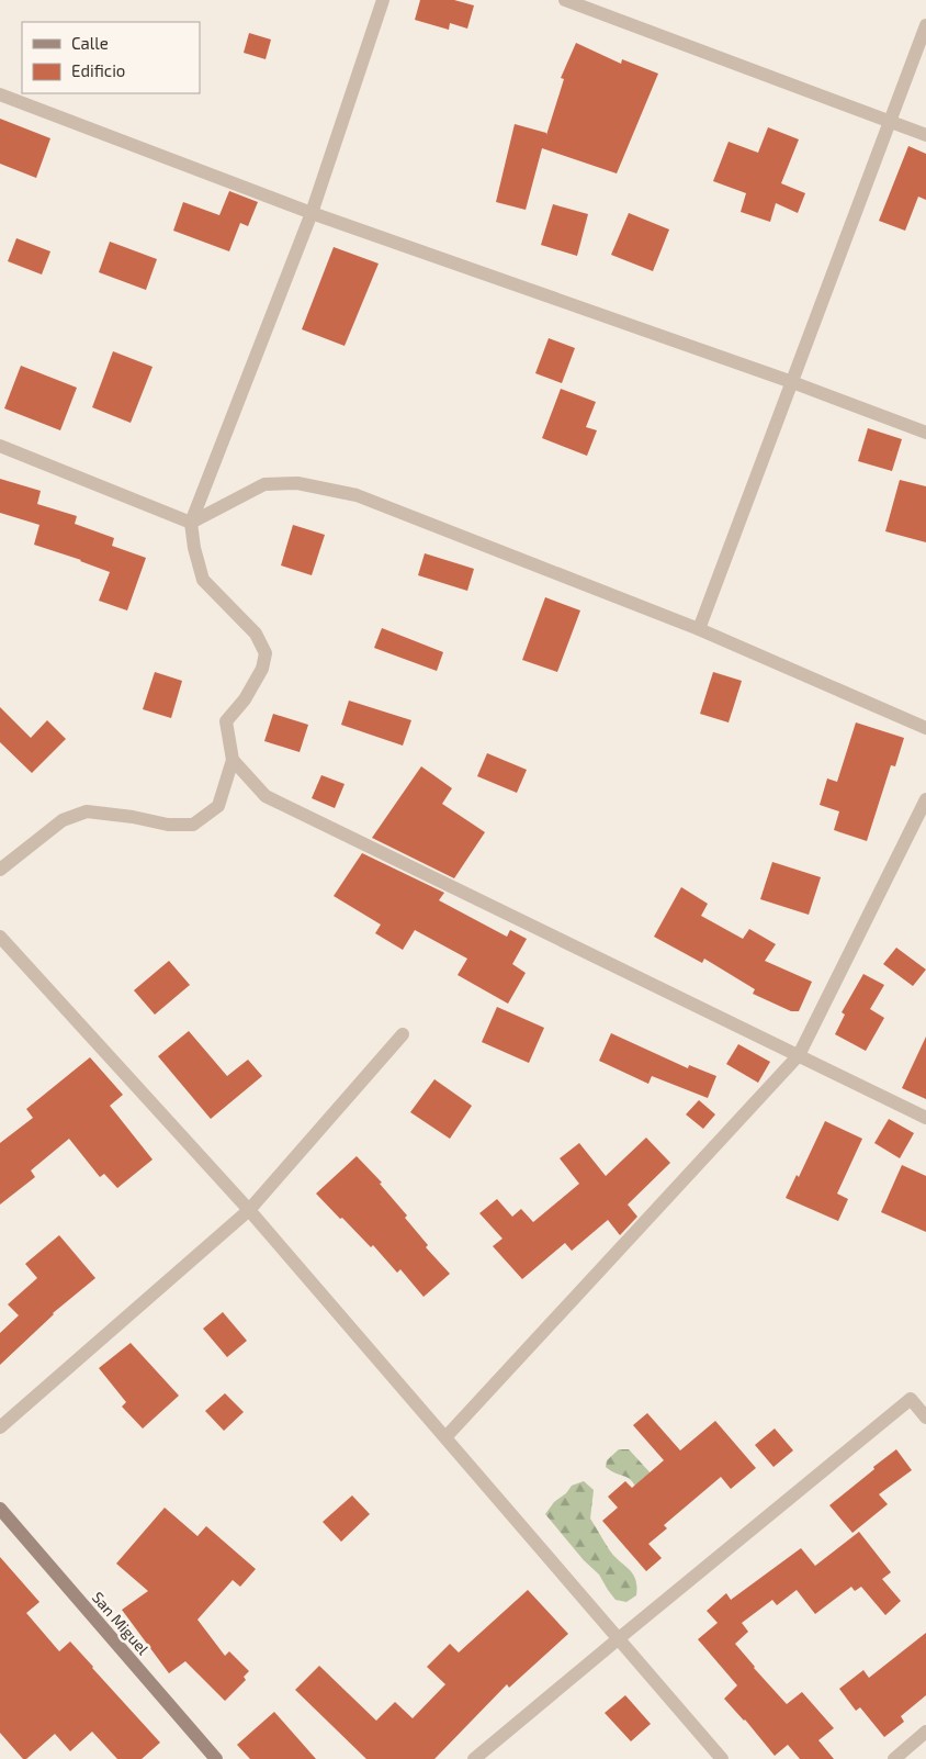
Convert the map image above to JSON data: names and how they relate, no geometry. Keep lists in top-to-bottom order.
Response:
{
  "streets": {
    "street": ["San Miguel"]
  },
  "legend": ["Calle", "Edificio"]
}
